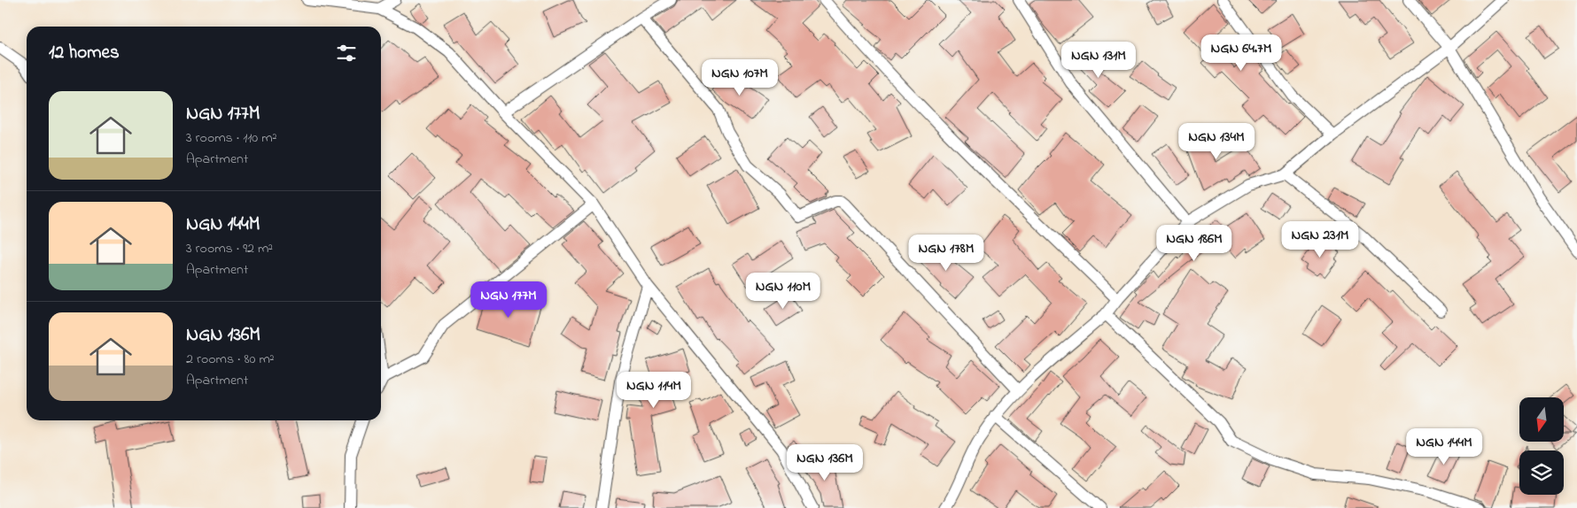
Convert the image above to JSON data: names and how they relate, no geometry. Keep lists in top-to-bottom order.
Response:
{
  "north": "bottom",
  "page": {
    "heading": "12 homes",
    "price": [
      "NGN 64.7M",
      "NGN 131M",
      "NGN 107M",
      "NGN 134M",
      "NGN 231M",
      "NGN 186M",
      "NGN 178M",
      "NGN 110M",
      "NGN 177M",
      "NGN 114M",
      "NGN 144M",
      "NGN 136M"
    ],
    "list": [
      {
        "name": "NGN 177M",
        "note": "3 rooms · 110 m² · Apartment"
      },
      {
        "name": "NGN 144M",
        "note": "3 rooms · 92 m² · Apartment"
      },
      {
        "name": "NGN 136M",
        "note": "2 rooms · 80 m² · Apartment"
      }
    ]
  }
}
